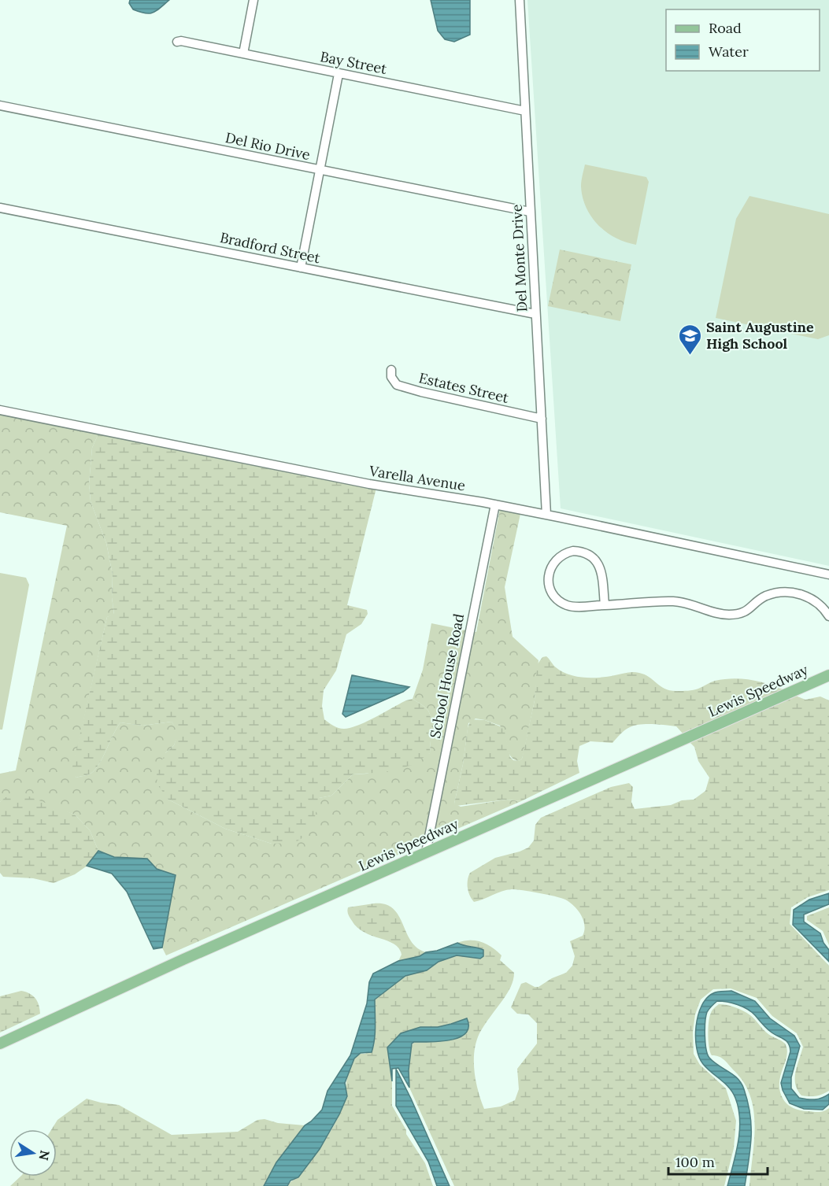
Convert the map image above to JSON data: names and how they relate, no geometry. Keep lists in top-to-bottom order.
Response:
{
  "streets": {
    "main road": ["Lewis Speedway"],
    "street": [
      "Bay Street",
      "Del Rio Drive",
      "Bradford Street",
      "Del Monte Drive",
      "Estates Street",
      "Varella Avenue",
      "School House Road"
    ]
  },
  "crossings": [
    ["Bay Street", "Del Monte Drive"],
    ["Del Rio Drive", "Del Monte Drive"],
    ["Bradford Street", "Del Monte Drive"],
    ["Del Monte Drive", "Estates Street"],
    ["Del Monte Drive", "Varella Avenue"],
    ["Varella Avenue", "School House Road"],
    ["School House Road", "Lewis Speedway"]
  ],
  "places": {
    "school or university": ["Saint Augustine High School"]
  },
  "legend": ["Road", "Water"],
  "scale_bar": "100 m",
  "north": "right"
}
